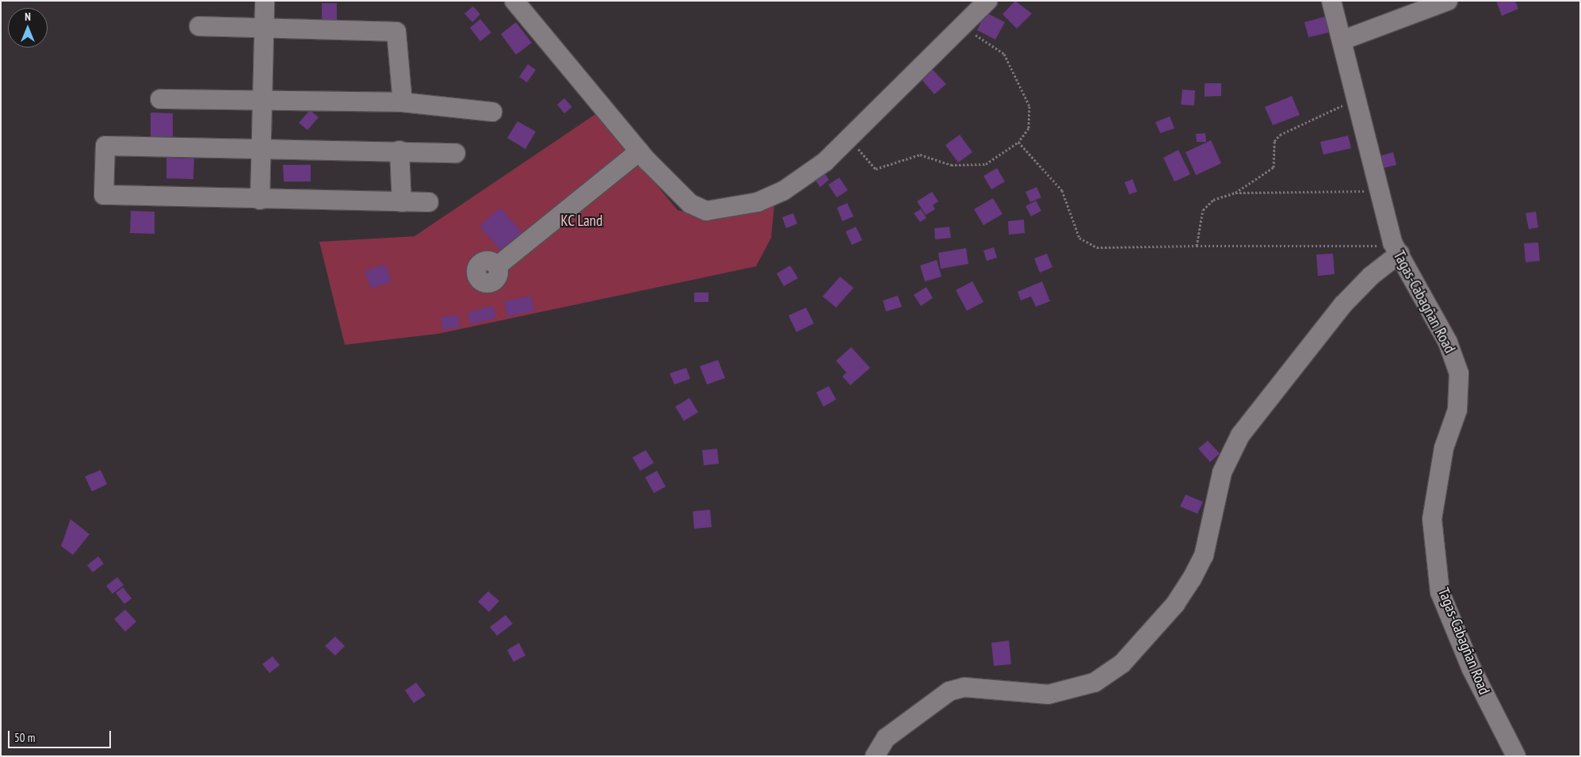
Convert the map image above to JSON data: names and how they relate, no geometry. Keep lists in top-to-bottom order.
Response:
{
  "streets": {
    "street": ["Tagas-Cabagñan Road"]
  },
  "parks": ["KC Land"],
  "scale_bar": "50 m",
  "north": "top"
}
